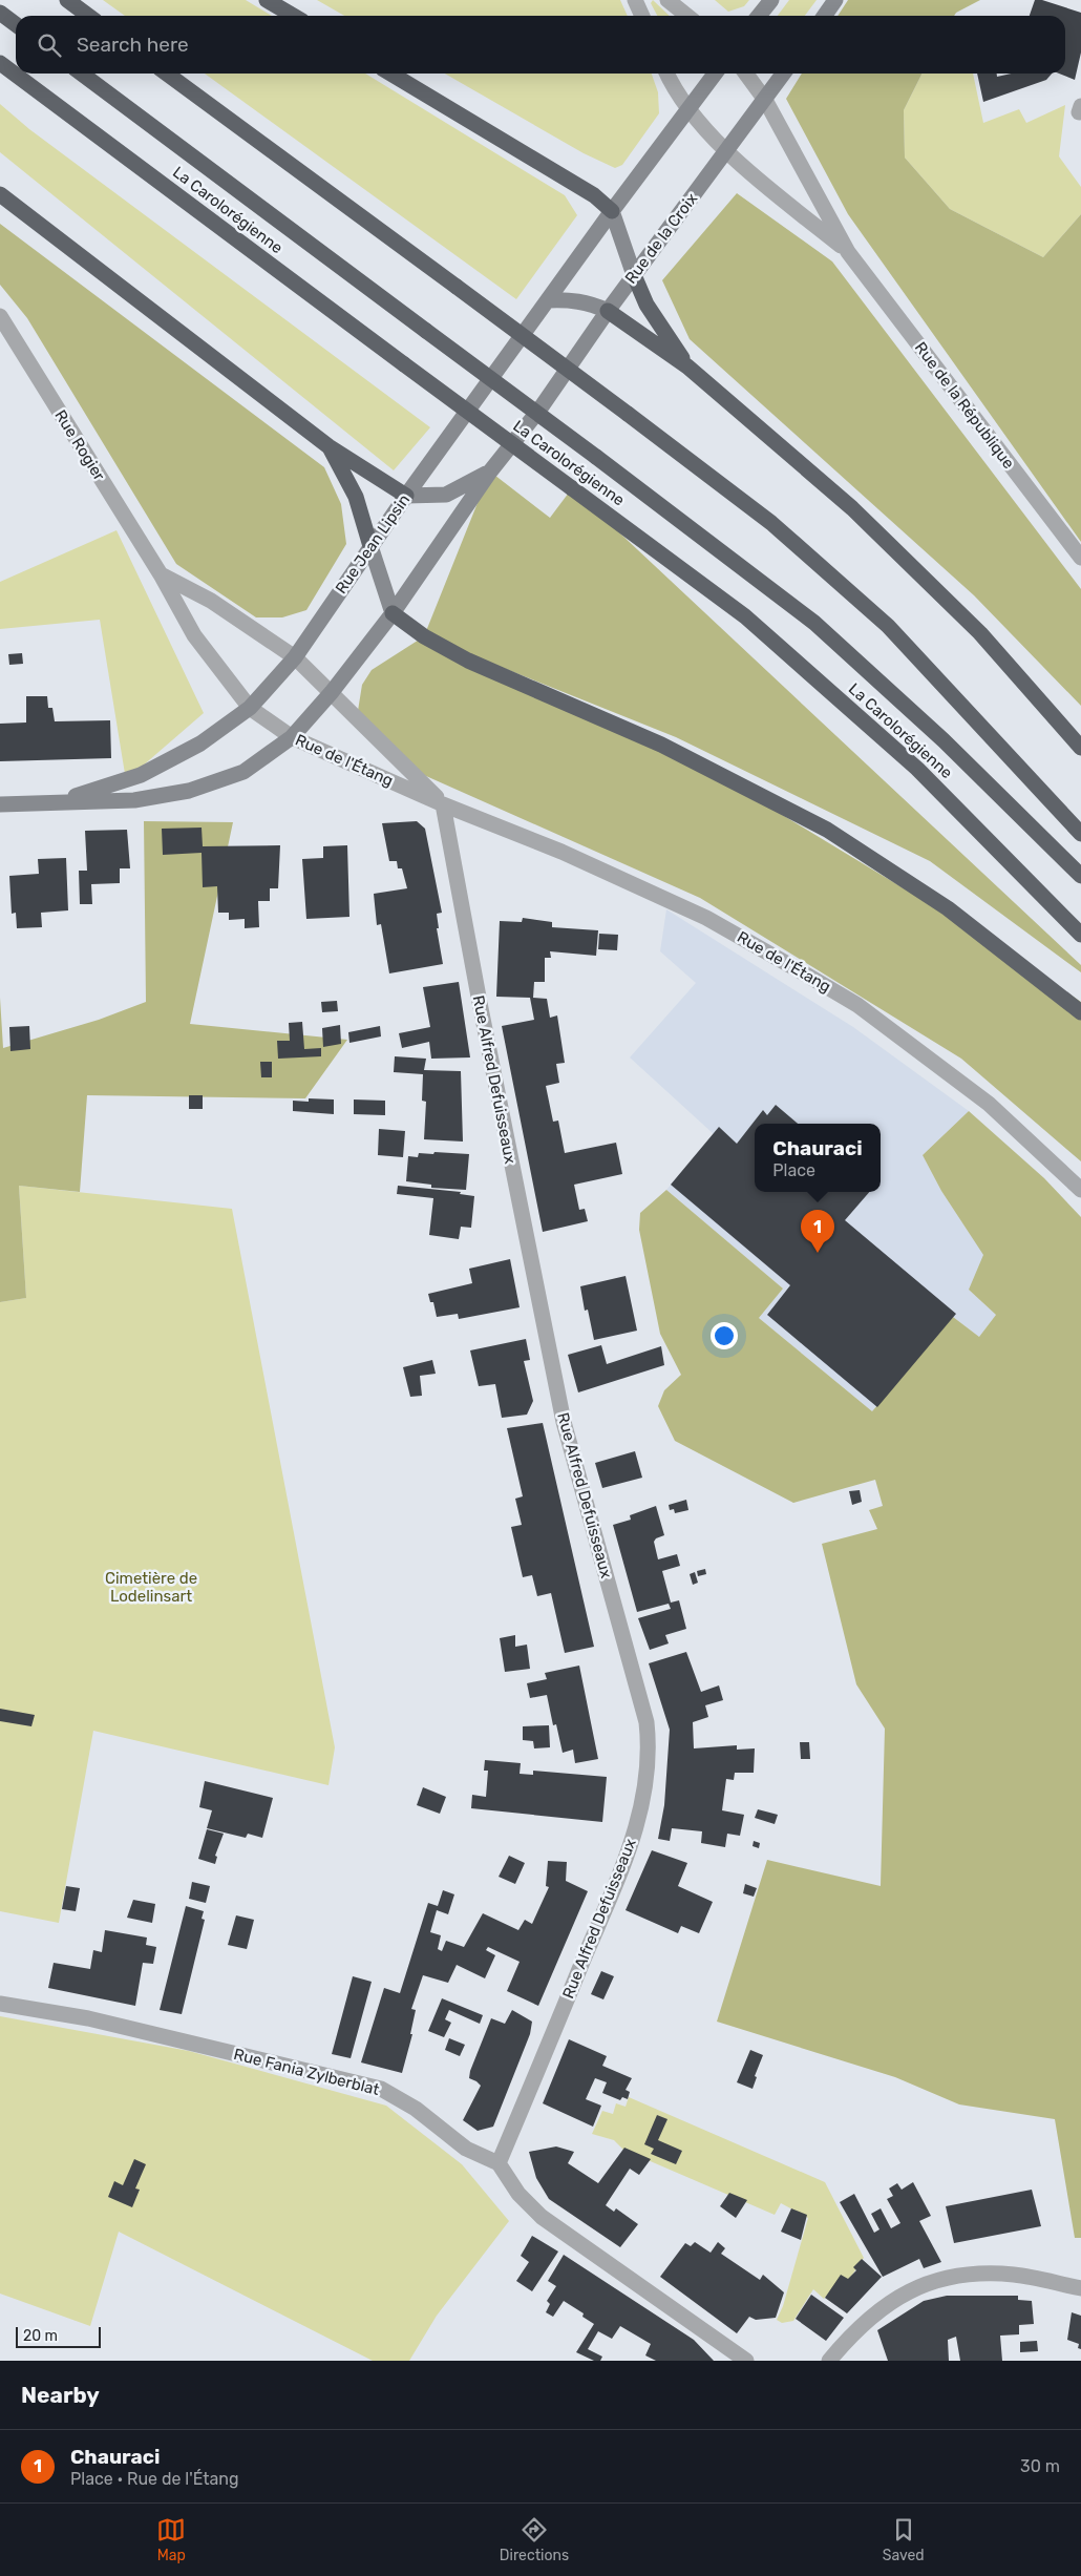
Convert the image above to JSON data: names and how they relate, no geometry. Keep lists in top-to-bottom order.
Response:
{
  "streets": {
    "highway": ["La Carolorégienne"],
    "street": [
      "Rue de la Croix",
      "Rue de la République",
      "Rue Rogier",
      "Rue Jean Lipsin",
      "Rue de l'Étang",
      "Rue Alfred Defuisseaux",
      "Rue Fania Zylberblat"
    ]
  },
  "crossings": [
    ["Rue de la Croix", "Rue de la République"],
    ["Rue Rogier", "Rue Jean Lipsin"],
    ["Rue Rogier", "Rue de l'Étang"],
    ["Rue Jean Lipsin", "Rue de l'Étang"],
    ["Rue de l'Étang", "Rue Alfred Defuisseaux"],
    ["Rue Alfred Defuisseaux", "Rue Fania Zylberblat"]
  ],
  "parks": ["Cimetière de Lodelinsart"],
  "scale_bar": "20 m",
  "page": {
    "search": "Search here",
    "popup": ["Chauraci", "Place"],
    "pins": "1",
    "scale": "20 m",
    "heading": "Nearby",
    "list": [
      {
        "mark": "1",
        "name": "Chauraci",
        "note": "Place · Rue de l'Étang",
        "value": "30 m"
      }
    ],
    "nav": ["Map", "Directions", "Saved"]
  }
}
